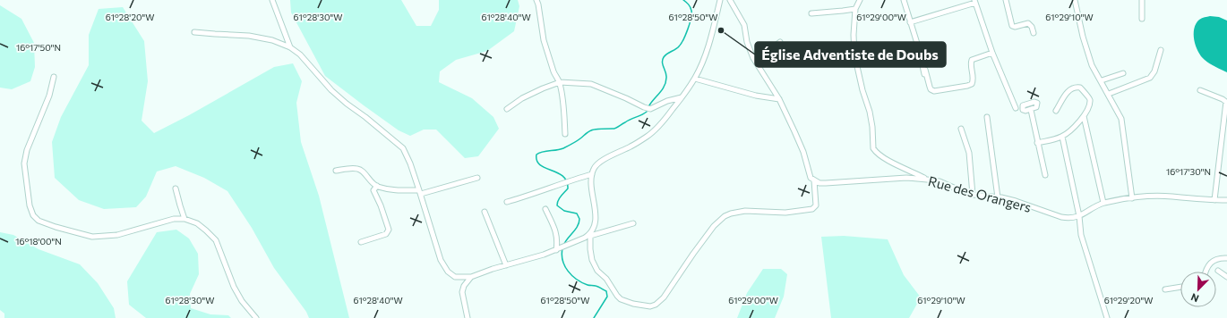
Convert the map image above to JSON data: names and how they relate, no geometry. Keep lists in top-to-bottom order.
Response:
{
  "streets": {
    "street": ["Rue des Orangers"]
  },
  "places": ["Église Adventiste de Doubs"],
  "north": "bottom left",
  "coordinates": [
    "61°28'20\"W",
    "61°28'30\"W",
    "61°28'40\"W",
    "61°28'50\"W",
    "61°29'00\"W",
    "61°29'10\"W",
    "16°17'50\"N",
    "16°17'30\"N",
    "16°18'00\"N",
    "61°29'20\"W"
  ]
}
